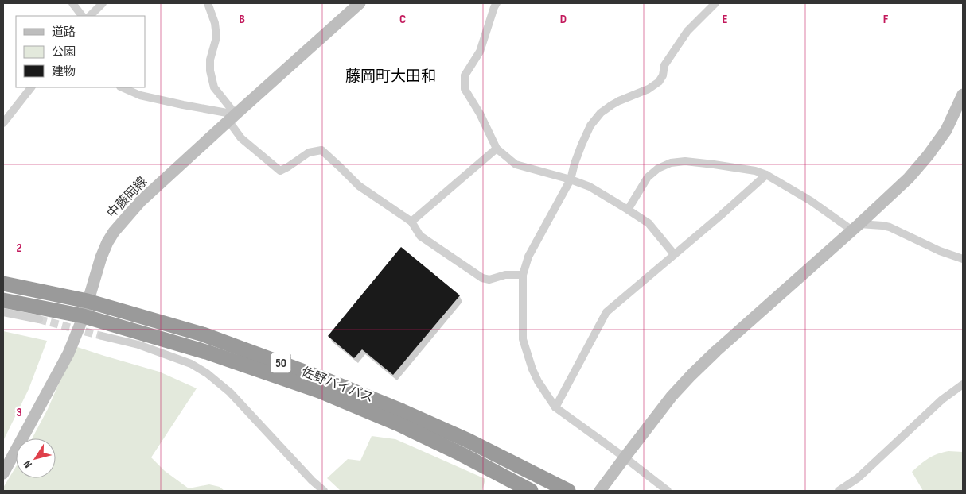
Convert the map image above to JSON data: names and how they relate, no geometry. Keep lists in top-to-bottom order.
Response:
{
  "streets": {
    "highway": ["50", "佐野バイパス"],
    "main road": ["中藤岡線"]
  },
  "crossings": [
    ["中藤岡線", "佐野バイパス"]
  ],
  "districts": ["藤岡町大田和"],
  "legend": ["道路", "公園", "建物"],
  "north": "bottom left",
  "grid": {
    "columns": [
      "B",
      "C",
      "D",
      "E",
      "F"
    ],
    "rows": ["2", "3"]
  }
}
